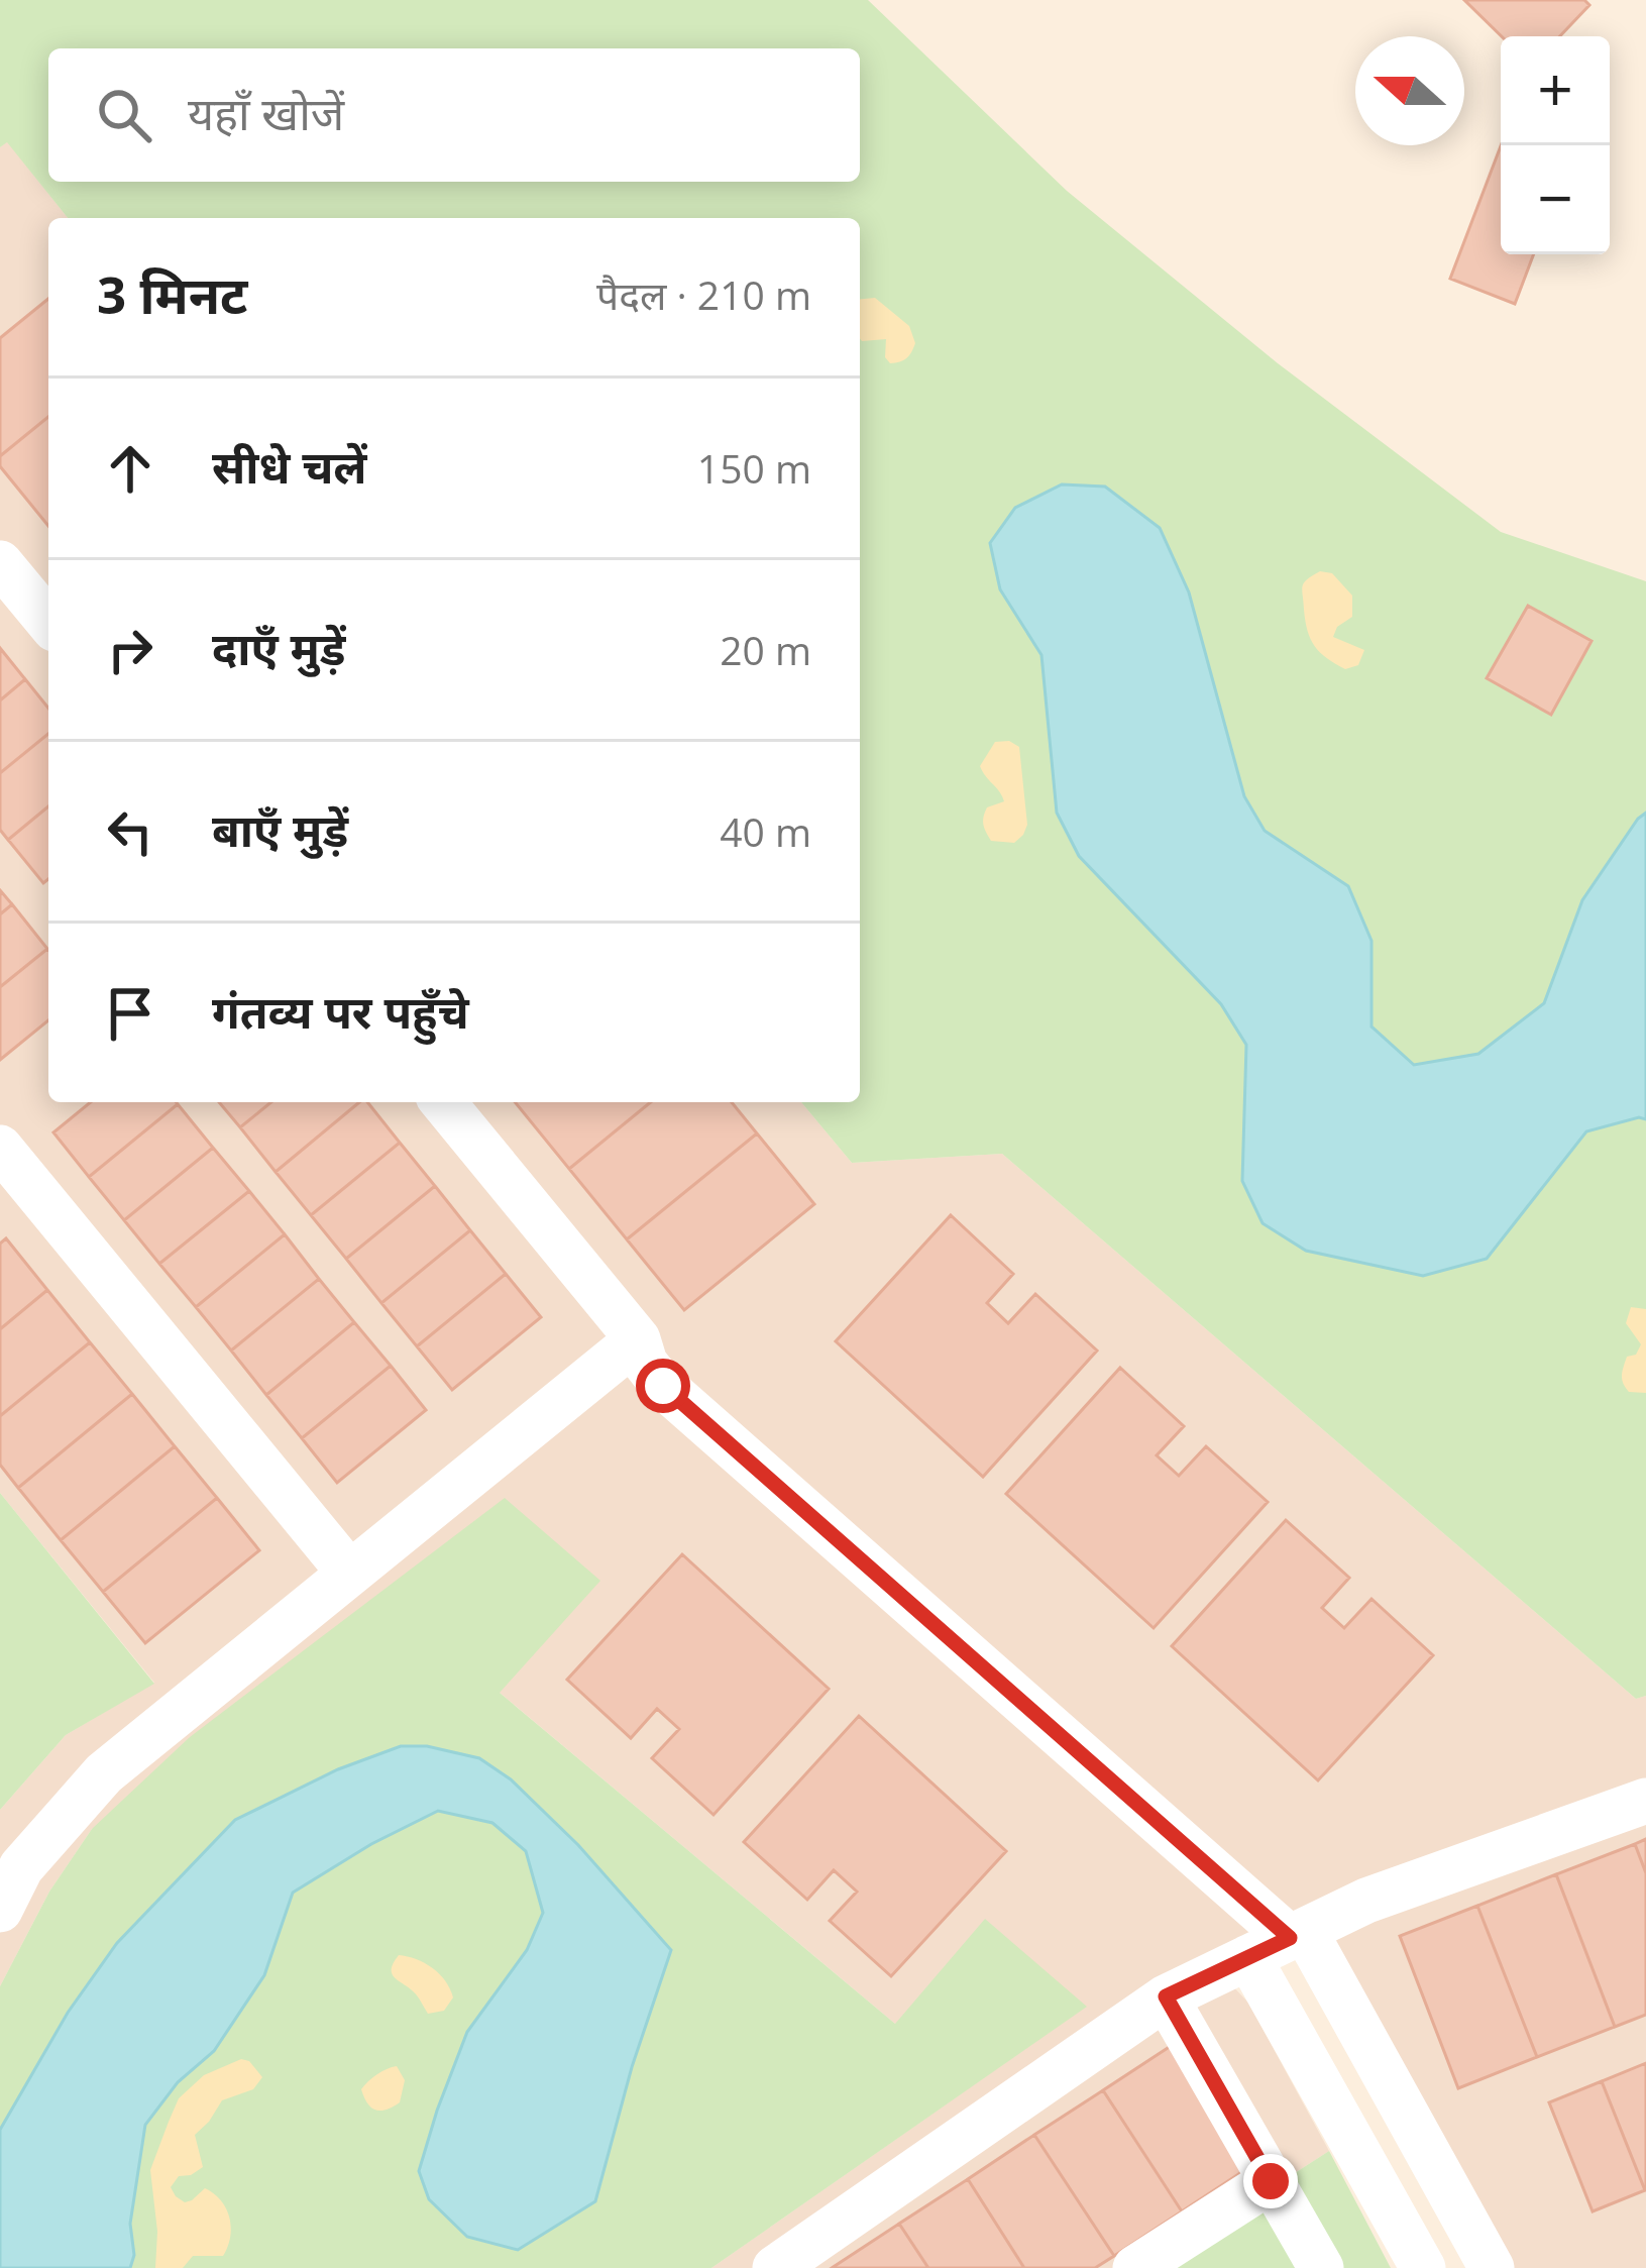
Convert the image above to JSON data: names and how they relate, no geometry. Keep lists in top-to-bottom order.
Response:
{
  "north": "left",
  "page": {
    "map_buttons": ["+", "−"],
    "search": "यहाँ खोजें",
    "heading": ["3 मिनट", "पैदल · 210 m"],
    "list": [
      ["सीधे चलें", "150 m"],
      ["दाएँ मुड़ें", "20 m"],
      ["बाएँ मुड़ें", "40 m"],
      "गंतव्य पर पहुँचे"
    ]
  }
}
